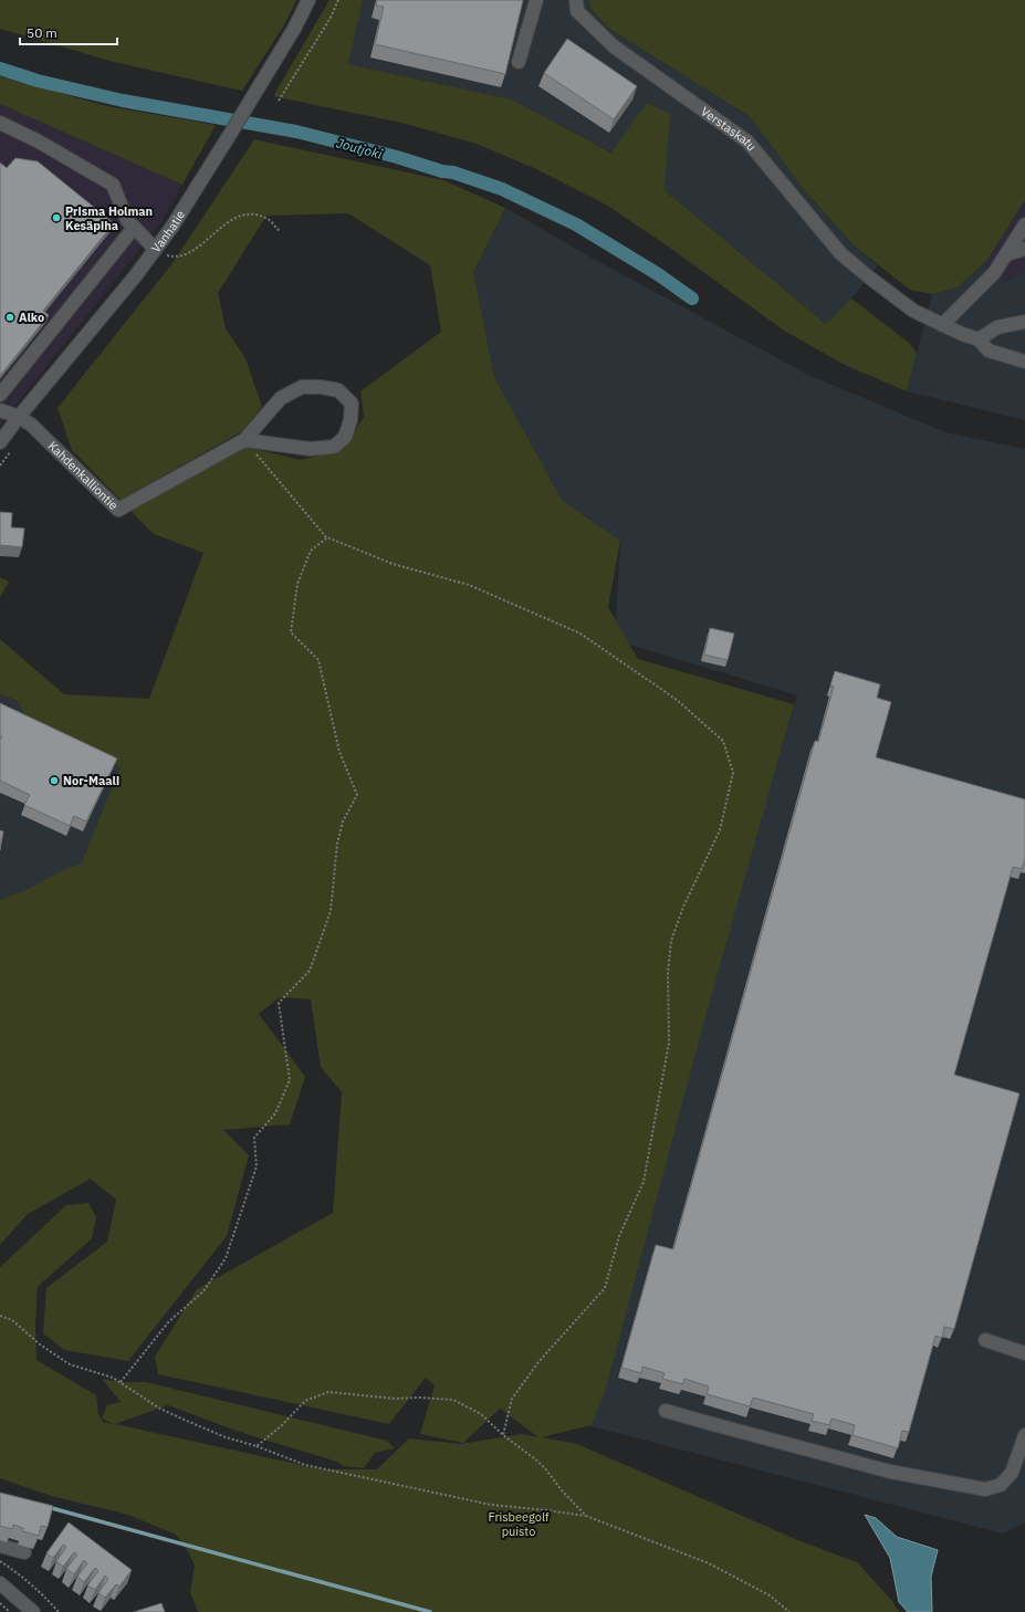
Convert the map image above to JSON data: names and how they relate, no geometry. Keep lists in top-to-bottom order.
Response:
{
  "streets": {
    "street": ["Verstaskatu", "Vanhatie", "Kahdenkalliontie"]
  },
  "crossings": [
    ["Vanhatie", "Kahdenkalliontie"]
  ],
  "water": ["Joutjoki"],
  "parks": ["Frisbeegolf puisto"],
  "places": ["Prisma Holman Kesäpiha", "Alko", "Nor-Maali"],
  "scale_bar": "50 m"
}
